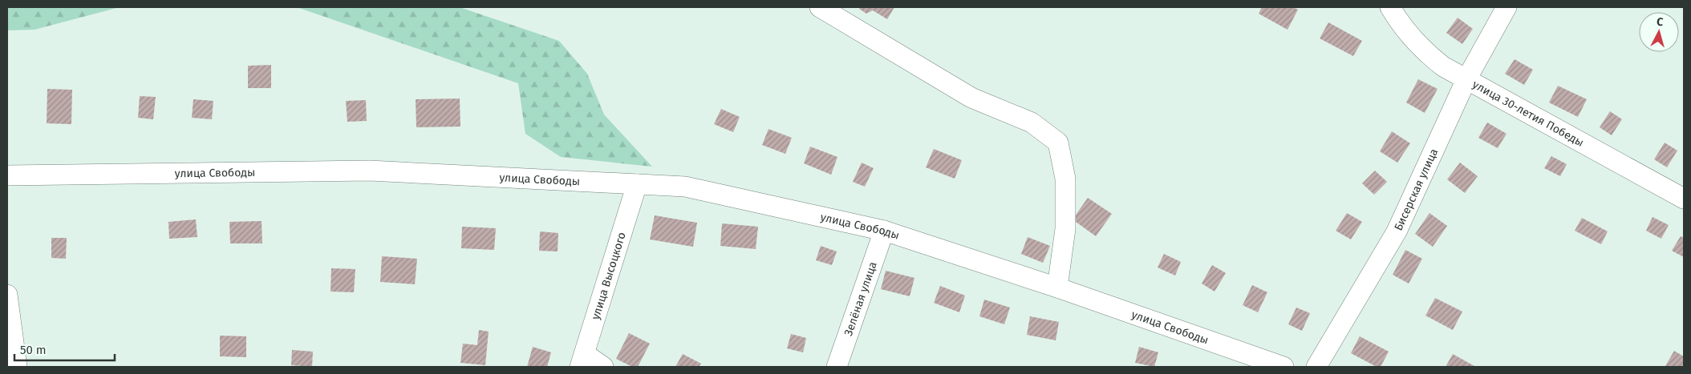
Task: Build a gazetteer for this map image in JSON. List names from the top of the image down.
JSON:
{
  "streets": {
    "street": [
      "улица 30-летия Победы",
      "улица Свободы",
      "Бисерская улица",
      "улица Высоцкого",
      "Зелёная улица"
    ]
  },
  "crossings": [
    ["улица 30-летия Победы", "Бисерская улица"],
    ["улица Свободы", "улица Высоцкого"],
    ["улица Свободы", "Зелёная улица"]
  ],
  "scale_bar": "50 m",
  "north": "top"
}
